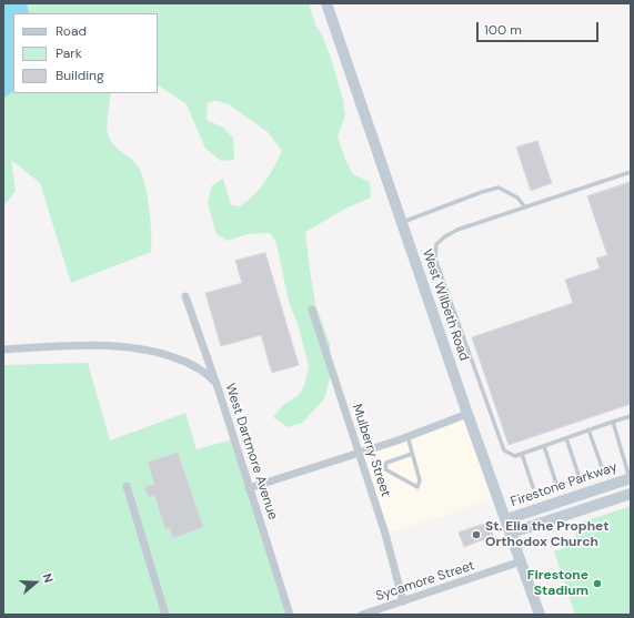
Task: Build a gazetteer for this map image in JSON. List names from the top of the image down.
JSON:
{
  "streets": {
    "main road": ["West Wilbeth Road", "Firestone Parkway"],
    "street": ["Mulberry Street", "West Dartmore Avenue", "Sycamore Street"]
  },
  "crossings": [
    ["West Wilbeth Road", "Firestone Parkway"],
    ["West Wilbeth Road", "Sycamore Street"],
    ["Mulberry Street", "Sycamore Street"]
  ],
  "places": ["St. Elia the Prophet Orthodox Church", "Firestone Stadium"],
  "legend": ["Road", "Park", "Building"],
  "scale_bar": "100 m",
  "north": "right"
}
